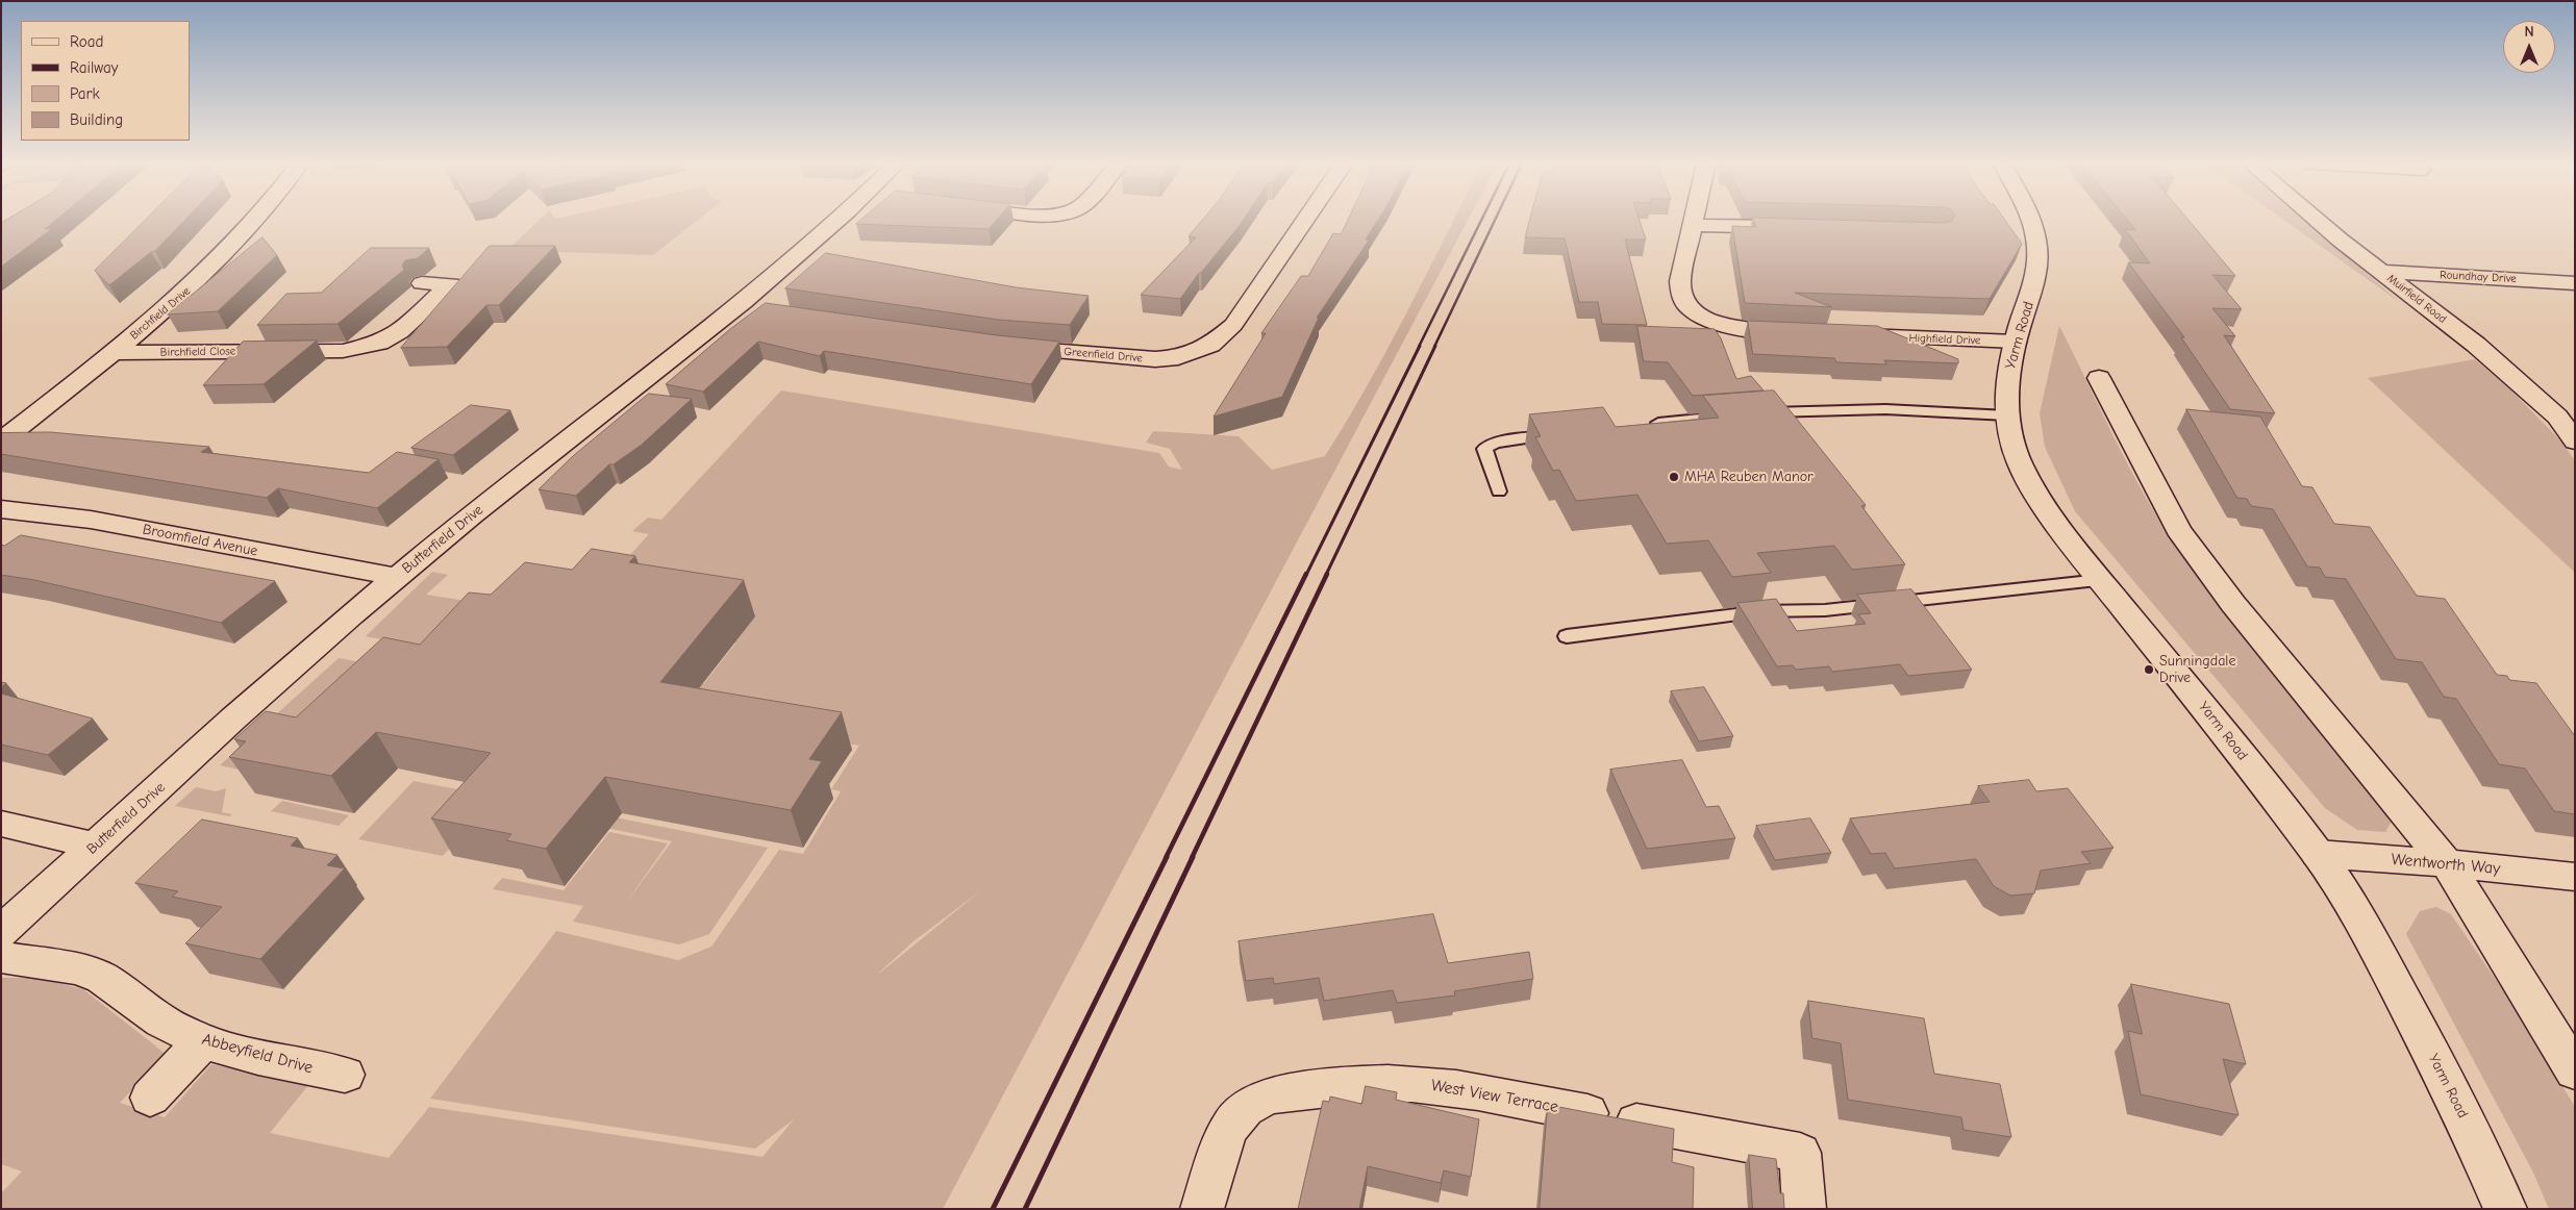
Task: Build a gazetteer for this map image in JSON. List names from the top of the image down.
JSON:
{
  "streets": {
    "street": [
      "Roundhay Drive",
      "Muirfield Road",
      "Birchfield Drive",
      "Yarm Road",
      "Highfield Drive",
      "Birchfield Close",
      "Greenfield Drive",
      "Butterfield Drive",
      "Broomfield Avenue",
      "Wentworth Way",
      "Abbeyfield Drive",
      "West View Terrace"
    ]
  },
  "crossings": [
    ["Roundhay Drive", "Muirfield Road"],
    ["Birchfield Drive", "Birchfield Close"],
    ["Yarm Road", "Highfield Drive"],
    ["Yarm Road", "Wentworth Way"],
    ["Butterfield Drive", "Broomfield Avenue"]
  ],
  "places": ["MHA Reuben Manor", "Sunningdale Drive"],
  "legend": [
    "Road",
    "Railway",
    "Park",
    "Building"
  ],
  "north": "top"
}
